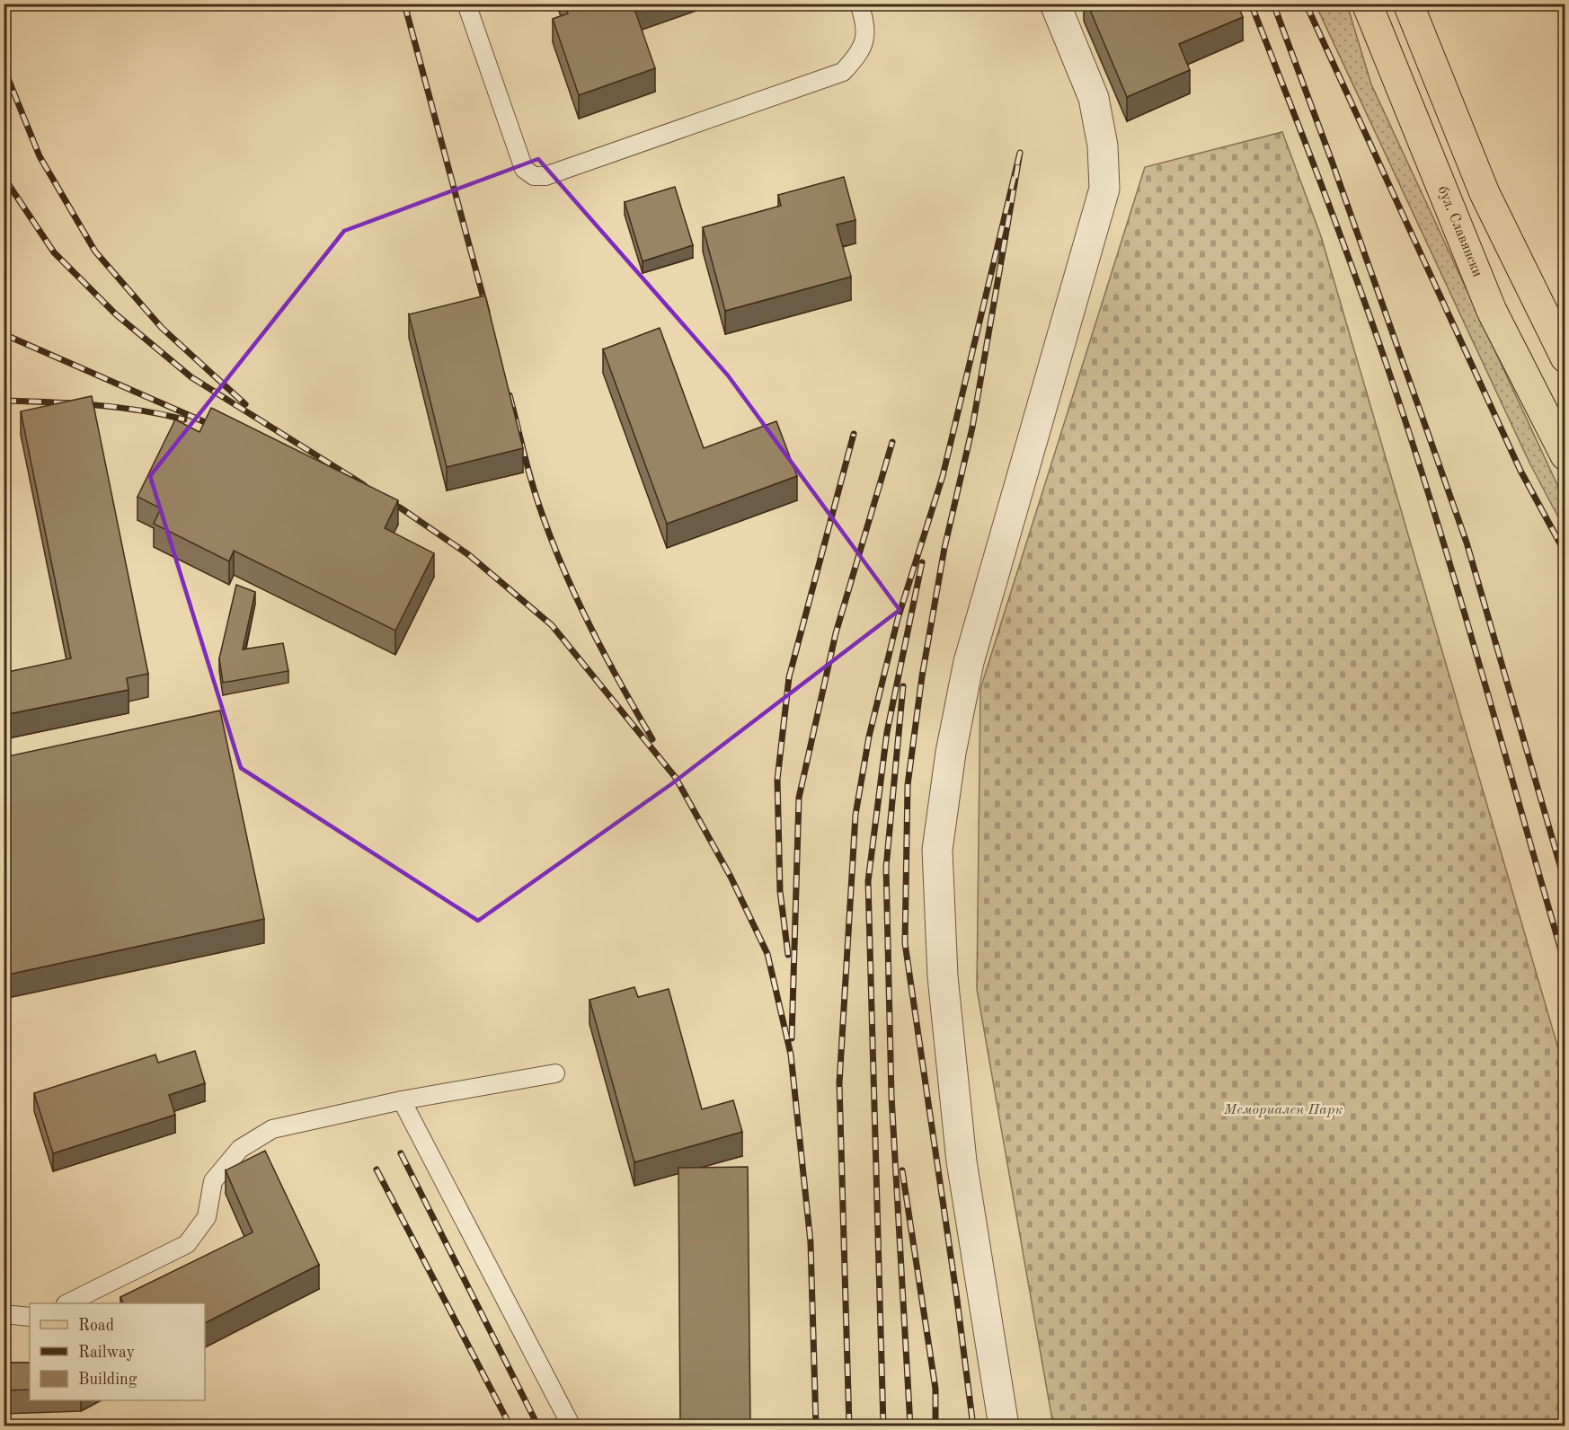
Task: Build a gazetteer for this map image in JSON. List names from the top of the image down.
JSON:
{
  "streets": {
    "main road": ["бул. Славянски"]
  },
  "parks": ["Мемориален Парк"],
  "legend": ["Road", "Railway", "Building"]
}
